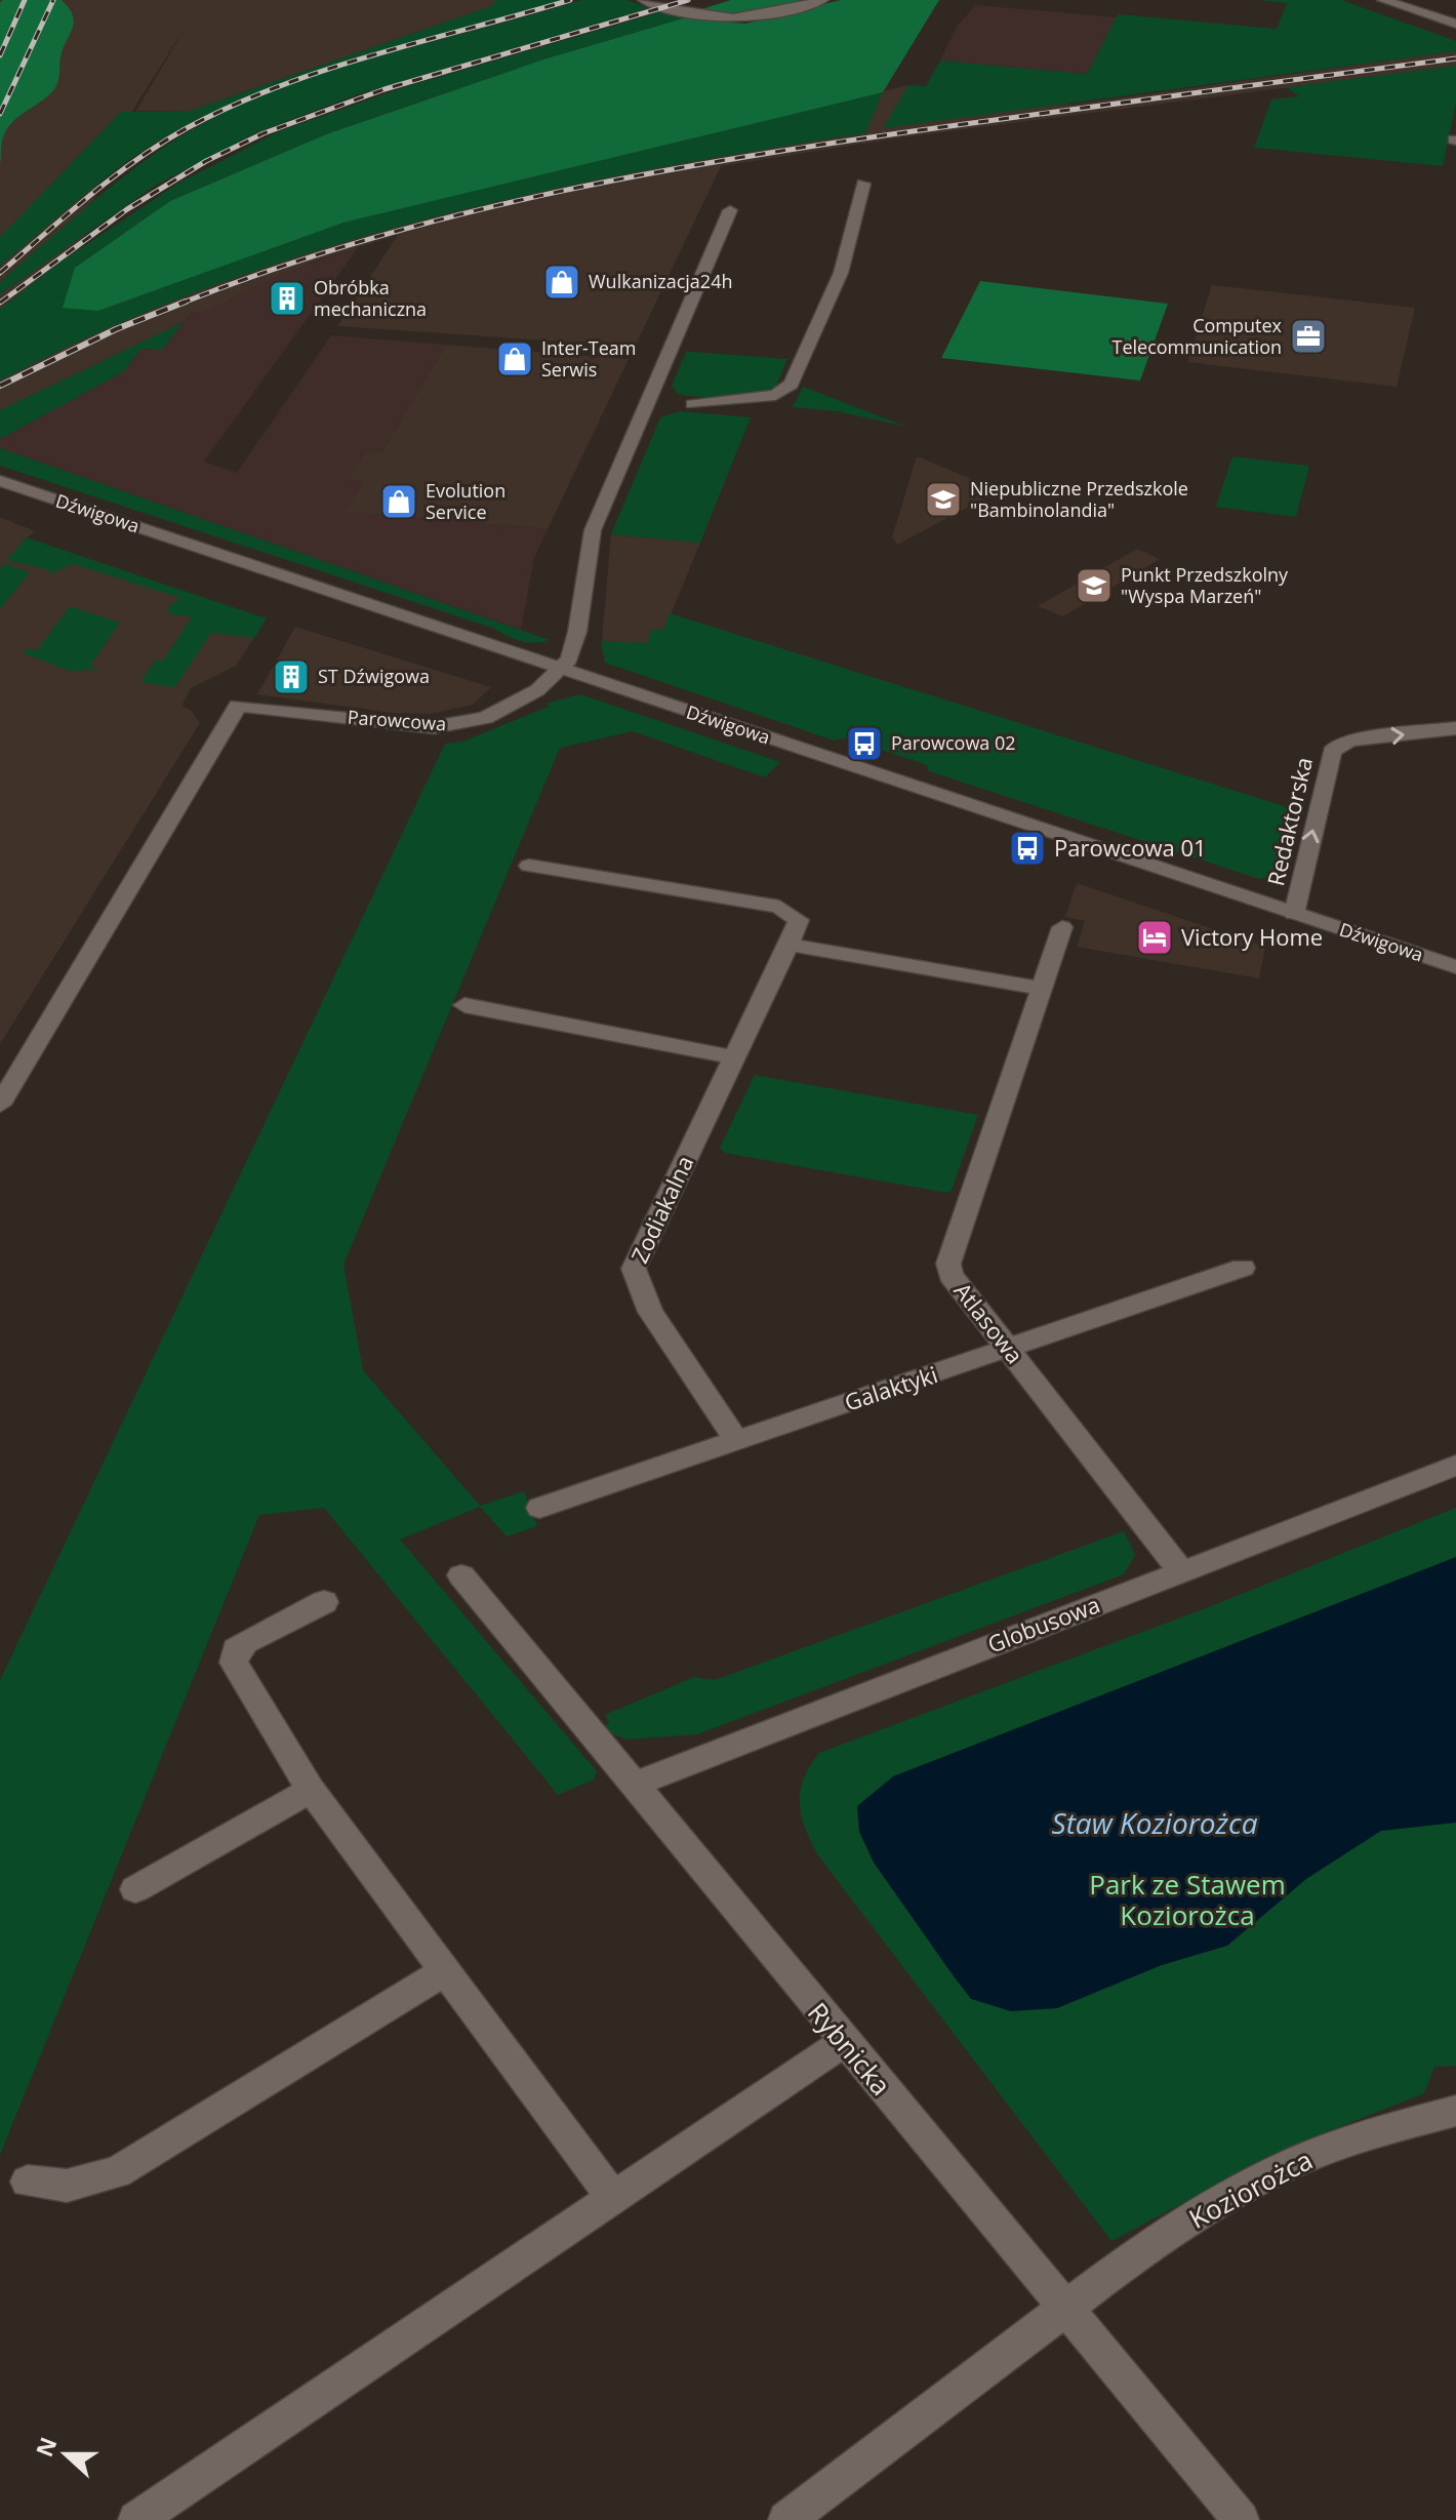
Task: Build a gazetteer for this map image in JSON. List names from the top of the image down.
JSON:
{
  "streets": {
    "street": [
      "Dźwigowa",
      "Parowcowa",
      "Redaktorska",
      "Zodiakalna",
      "Atlasowa",
      "Galaktyki",
      "Globusowa",
      "Rybnicka",
      "Koziorożca"
    ]
  },
  "crossings": [
    ["Dźwigowa", "Parowcowa"],
    ["Dźwigowa", "Redaktorska"],
    ["Zodiakalna", "Galaktyki"],
    ["Atlasowa", "Galaktyki"],
    ["Atlasowa", "Globusowa"],
    ["Globusowa", "Rybnicka"],
    ["Rybnicka", "Koziorożca"]
  ],
  "one_way": ["Redaktorska"],
  "water": ["Staw Koziorożca"],
  "parks": ["Park ze Stawem Koziorożca"],
  "places": {
    "shop": ["Wulkanizacja24h", "Inter-Team Serwis", "Evolution Service"],
    "building": ["Obróbka mechaniczna", "ST Dźwigowa"],
    "office": ["Computex Telecommunication"],
    "school or university": ["Niepubliczne Przedszkole \"Bambinolandia\"", "Punkt Przedszkolny \"Wyspa Marzeń\""],
    "bus stop": ["Parowcowa 02", "Parowcowa 01"],
    "hotel": ["Victory Home"]
  },
  "north": "left"
}
